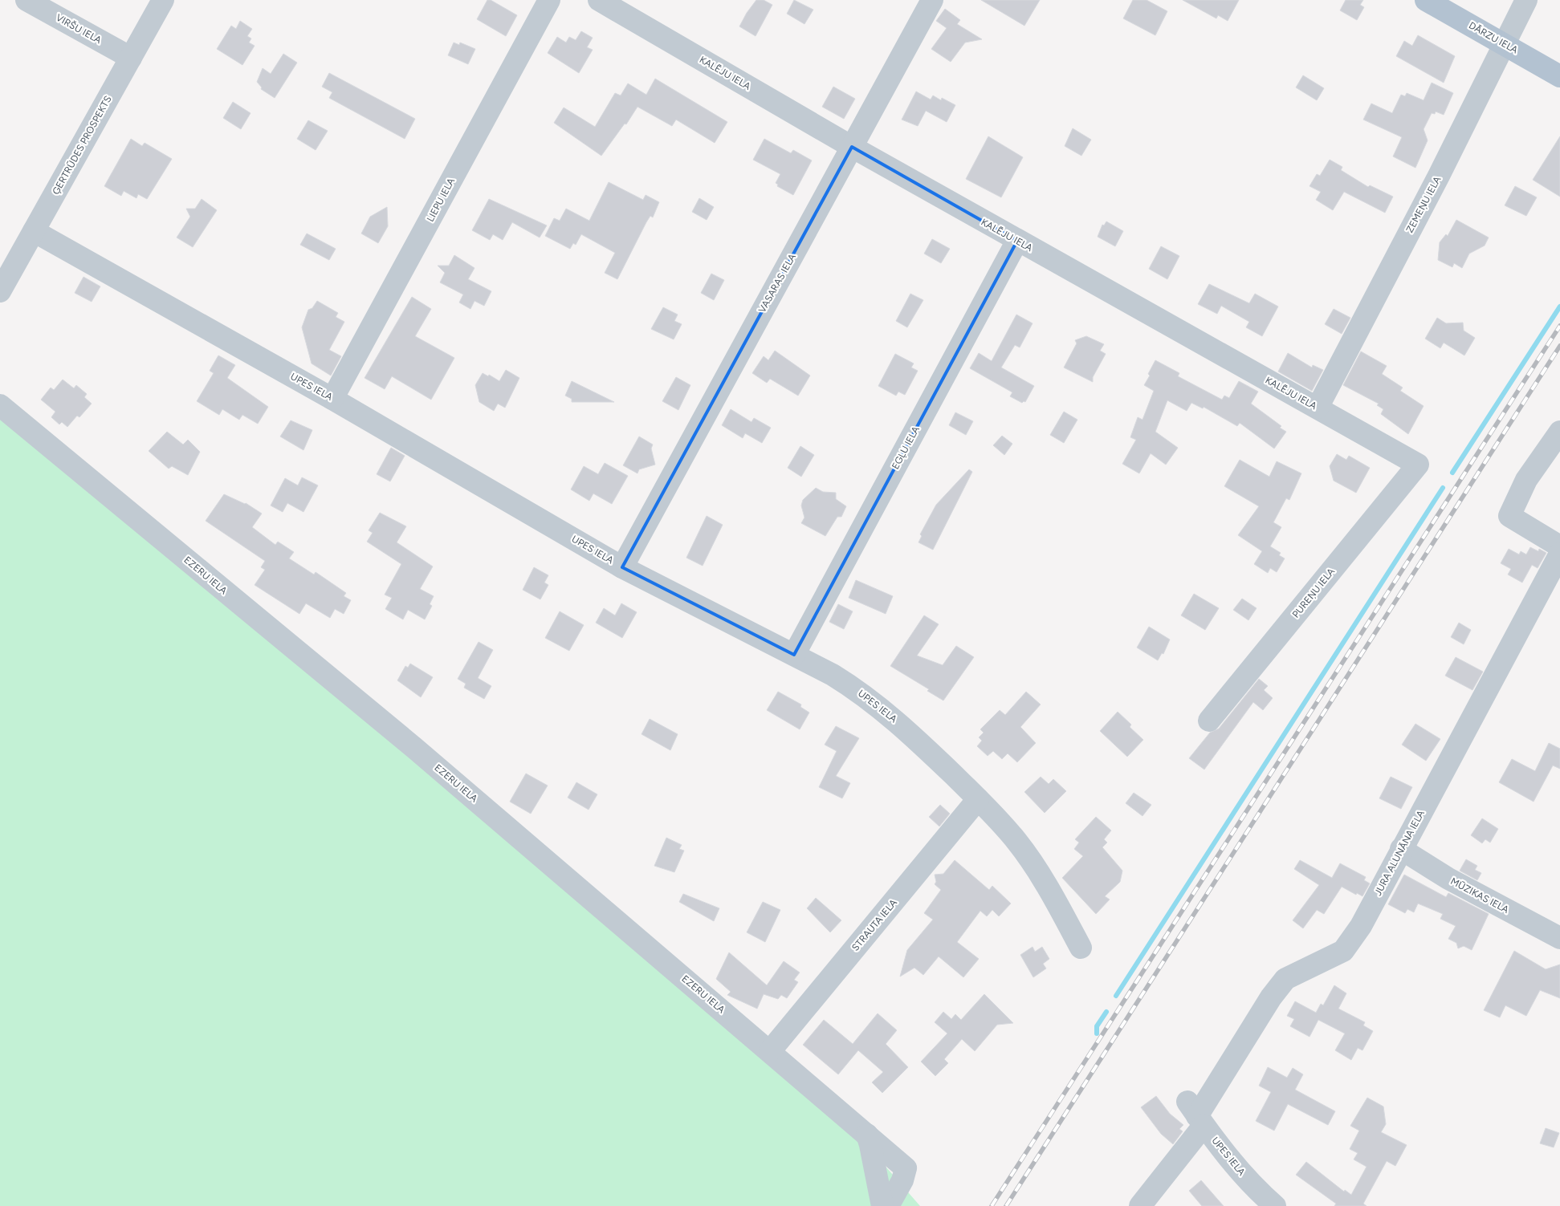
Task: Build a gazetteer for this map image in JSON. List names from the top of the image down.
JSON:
{
  "streets": {
    "main road": ["DĀRZU IELA"],
    "street": [
      "VIRŠU IELA",
      "KALĒJU IELA",
      "ĢERTRŪDES PROSPEKTS",
      "LIEPU IELA",
      "ZEMEŅU IELA",
      "VASARAS IELA",
      "UPES IELA",
      "EGĻU IELA",
      "EZERU IELA",
      "PUREŅU IELA",
      "JURA ALUNĀNA IELA",
      "MŪZIKAS IELA",
      "STRAUTA IELA"
    ]
  },
  "crossings": [
    ["VIRŠU IELA", "ĢERTRŪDES PROSPEKTS"],
    ["DĀRZU IELA", "ZEMEŅU IELA"],
    ["KALĒJU IELA", "ZEMEŅU IELA"],
    ["KALĒJU IELA", "VASARAS IELA"],
    ["KALĒJU IELA", "EGĻU IELA"],
    ["KALĒJU IELA", "PUREŅU IELA"],
    ["ĢERTRŪDES PROSPEKTS", "UPES IELA"],
    ["LIEPU IELA", "UPES IELA"],
    ["VASARAS IELA", "UPES IELA"],
    ["UPES IELA", "EGĻU IELA"],
    ["UPES IELA", "JURA ALUNĀNA IELA"],
    ["UPES IELA", "STRAUTA IELA"],
    ["EZERU IELA", "STRAUTA IELA"],
    ["JURA ALUNĀNA IELA", "MŪZIKAS IELA"]
  ]
}
